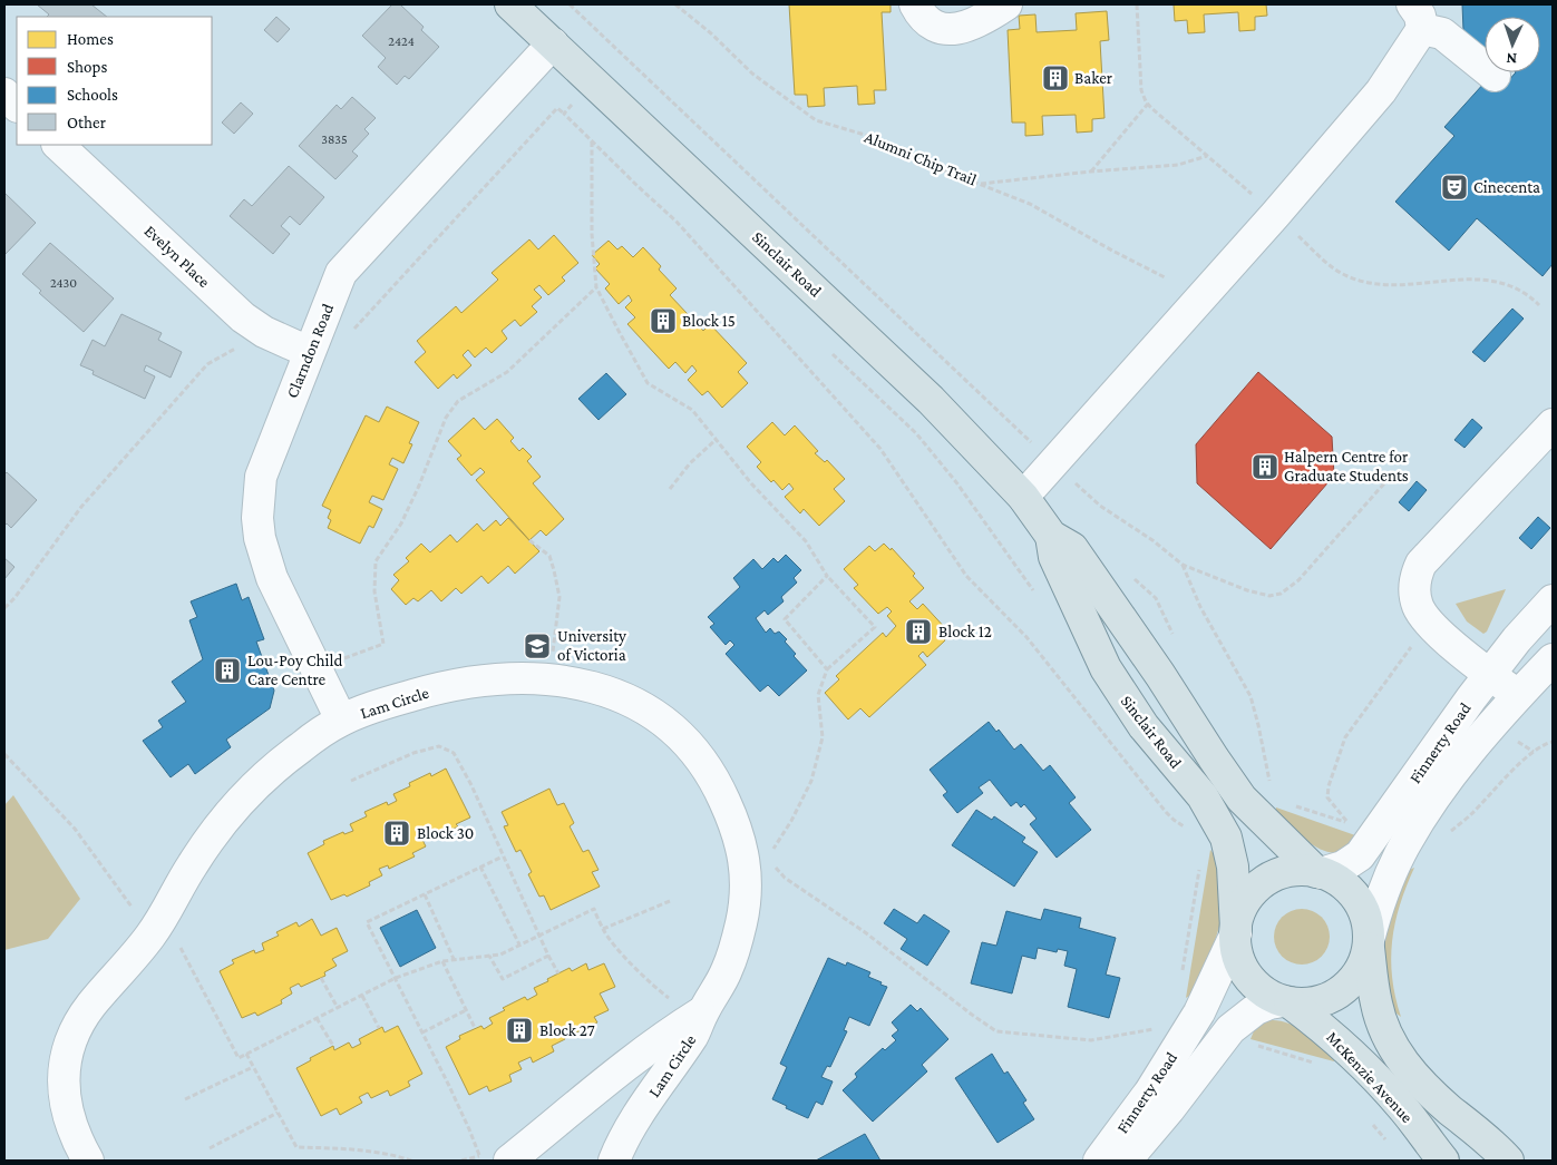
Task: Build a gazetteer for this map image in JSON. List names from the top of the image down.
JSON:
{
  "streets": {
    "main road": ["Sinclair Road", "McKenzie Avenue"],
    "street": [
      "Evelyn Place",
      "Clarndon Road",
      "Lam Circle",
      "Finnerty Road"
    ],
    "path": ["Alumni Chip Trail"]
  },
  "crossings": [
    ["Evelyn Place", "Clarndon Road"],
    ["Sinclair Road", "Clarndon Road"],
    ["Sinclair Road", "Finnerty Road"],
    ["Sinclair Road", "McKenzie Avenue"],
    ["Clarndon Road", "Lam Circle"],
    ["Finnerty Road", "McKenzie Avenue"]
  ],
  "places": {
    "building": [
      "Baker",
      "Block 15",
      "Halpern Centre for Graduate Students",
      "Block 12",
      "Lou-Poy Child Care Centre",
      "Block 30",
      "Block 27"
    ],
    "theatre": ["Cinecenta"],
    "school or university": ["University of Victoria"]
  },
  "house_numbers": ["2424", "3835", "2430"],
  "legend": [
    "Homes",
    "Shops",
    "Schools",
    "Other"
  ],
  "north": "bottom"
}
